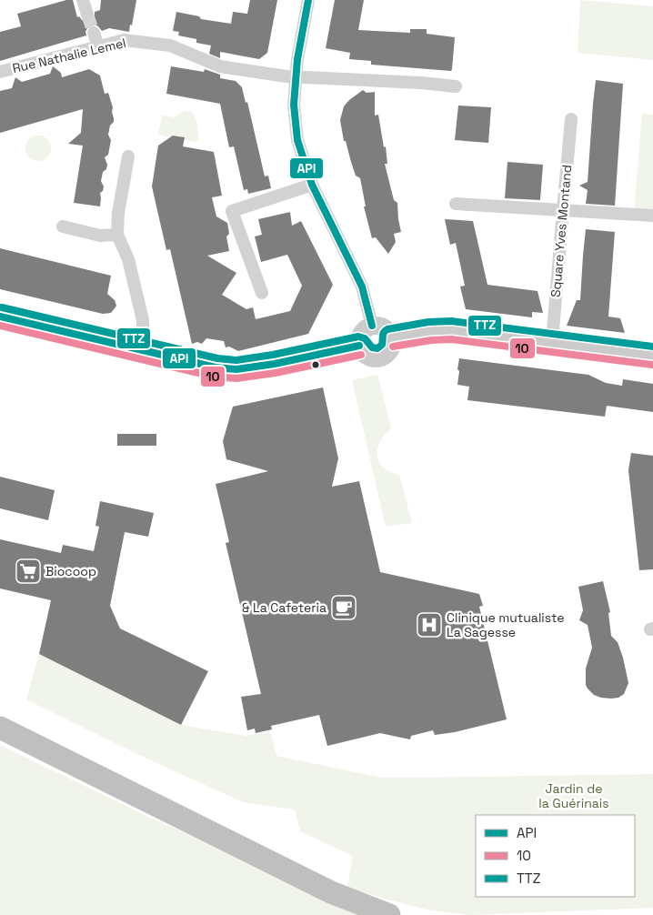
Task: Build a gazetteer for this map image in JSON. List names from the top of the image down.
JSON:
{
  "streets": {
    "street": ["Rue Nathalie Lemel", "Square Yves Montand"]
  },
  "parks": ["Jardin de la Guérinais"],
  "places": {
    "supermarket": ["Biocoop"],
    "cafe": ["& La Cafeteria"],
    "hospital": ["Clinique mutualiste La Sagesse"]
  },
  "lines": ["transit line API", "transit line TTZ", "transit line 10"],
  "legend": ["API", "10", "TTZ"]
}
